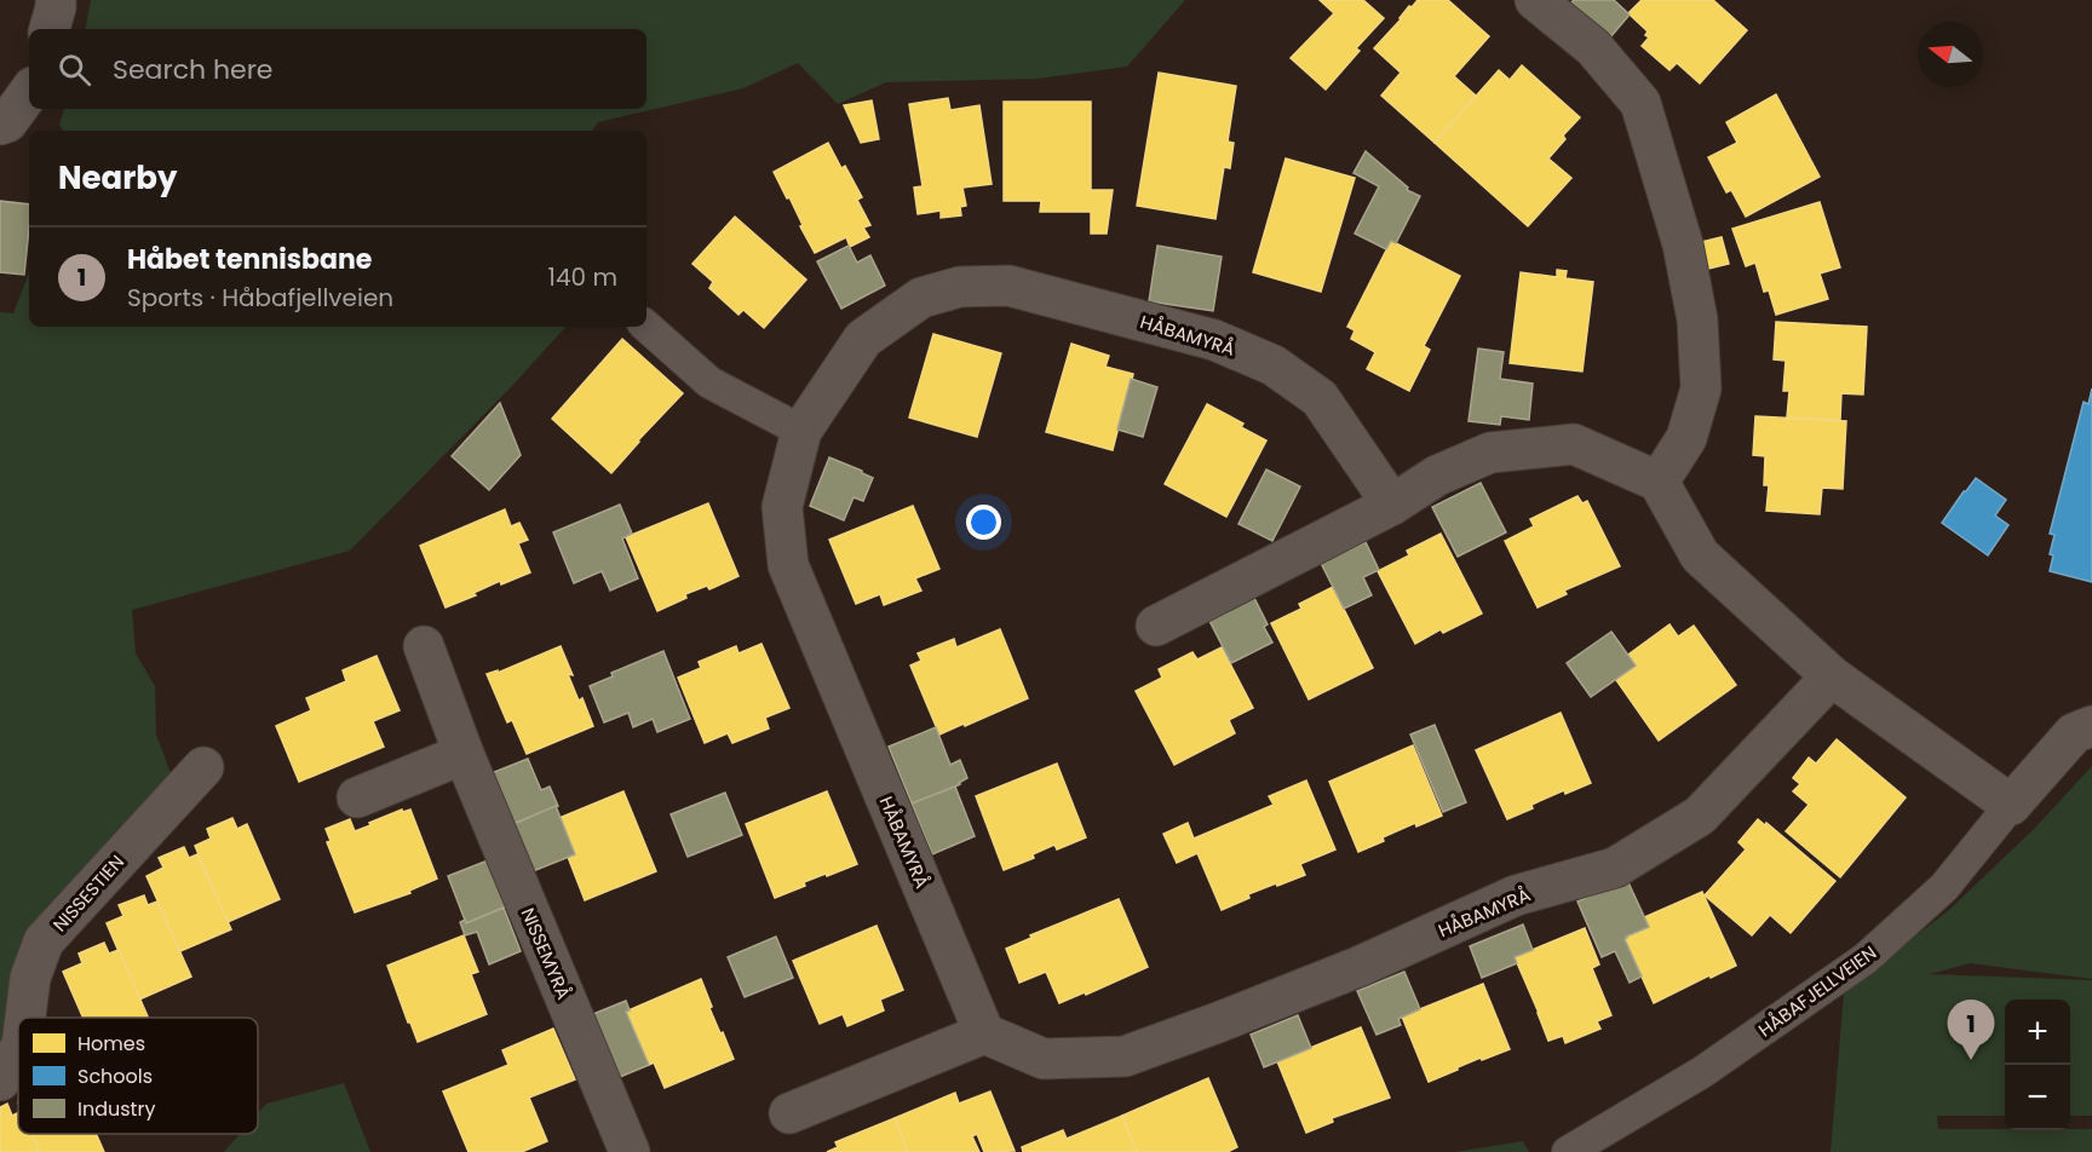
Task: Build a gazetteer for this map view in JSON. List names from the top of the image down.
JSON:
{
  "streets": {
    "street": [
      "HÅBAMYRÅ",
      "NISSESTIEN",
      "NISSEMYRÅ",
      "HÅBAFJELLVEIEN"
    ]
  },
  "legend": ["Homes", "Schools", "Industry"],
  "north": "left",
  "page": {
    "search": "Search here",
    "heading": "Nearby",
    "list": [
      {
        "mark": "1",
        "name": "Håbet tennisbane",
        "note": "Sports · Håbafjellveien",
        "value": "140 m"
      }
    ],
    "map_buttons": ["+", "−"],
    "pins": "1"
  }
}
